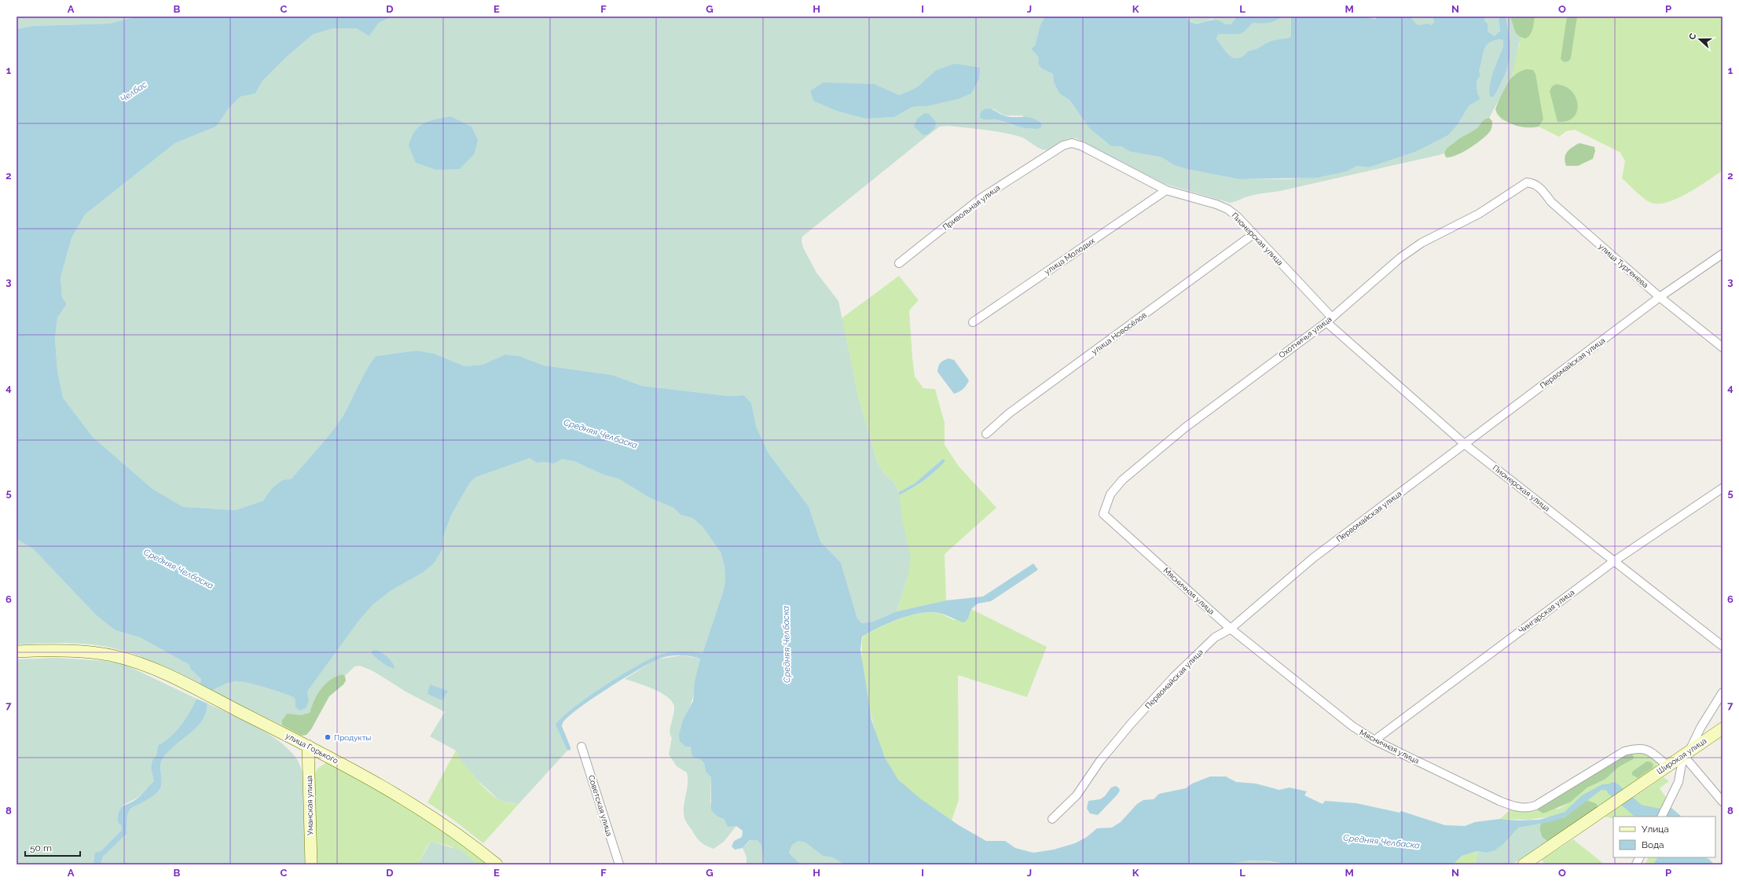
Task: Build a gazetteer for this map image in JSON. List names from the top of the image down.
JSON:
{
  "streets": {
    "main road": ["улица Горького", "Широкая улица", "Уманская улица"],
    "street": [
      "Привольная улица",
      "Пионерская улица",
      "улица Молодых",
      "улица Тургенева",
      "улица Новосёлов",
      "Охотничья улица",
      "Первомайская улица",
      "Мясничная улица",
      "Чингарская улица",
      "Советская улица"
    ]
  },
  "crossings": [
    ["Привольная улица", "Пионерская улица"],
    ["Пионерская улица", "улица Молодых"],
    ["Пионерская улица", "улица Новосёлов"],
    ["Пионерская улица", "Охотничья улица"],
    ["Пионерская улица", "Первомайская улица"],
    ["Пионерская улица", "Чингарская улица"],
    ["улица Тургенева", "Охотничья улица"],
    ["улица Тургенева", "Первомайская улица"],
    ["Охотничья улица", "Мясничная улица"],
    ["Первомайская улица", "Мясничная улица"],
    ["Мясничная улица", "Чингарская улица"],
    ["Мясничная улица", "Широкая улица"],
    ["улица Горького", "Уманская улица"]
  ],
  "water": ["Челбас", "Средняя Челбаска"],
  "places": ["Продукты"],
  "legend": ["Улица", "Вода"],
  "scale_bar": "50 m",
  "north": "left",
  "grid": {
    "columns": [
      "A",
      "B",
      "C",
      "D",
      "E",
      "F",
      "G",
      "H",
      "I",
      "J",
      "K",
      "L",
      "M",
      "N",
      "O",
      "P"
    ],
    "rows": [
      "1",
      "2",
      "3",
      "4",
      "5",
      "6",
      "7",
      "8"
    ]
  }
}
